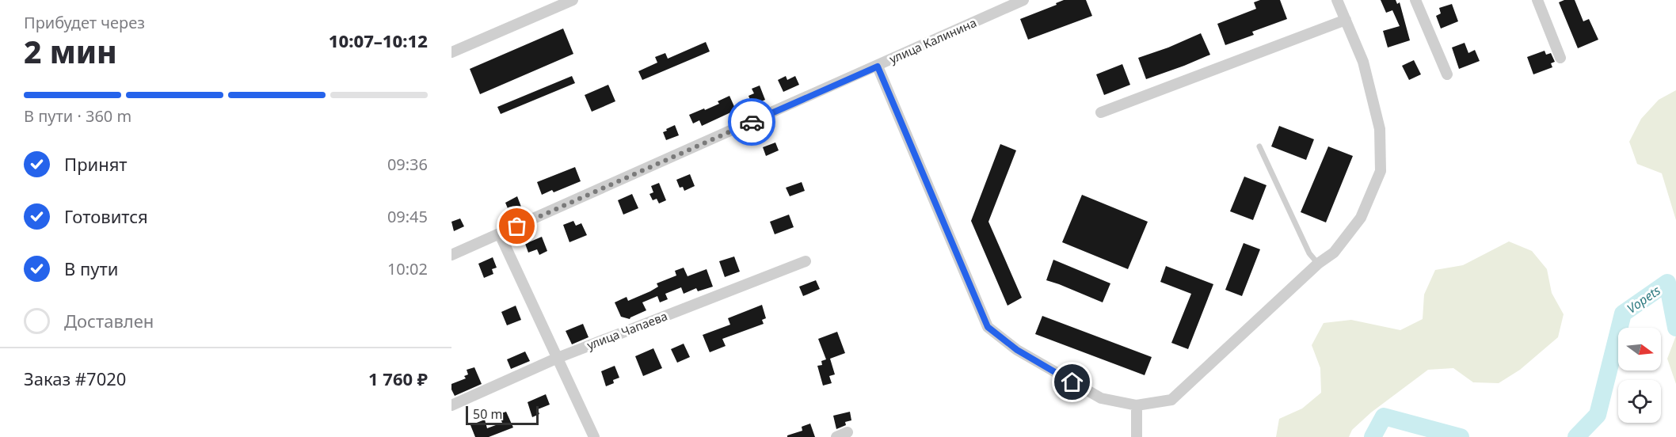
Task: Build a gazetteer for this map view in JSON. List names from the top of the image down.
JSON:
{
  "streets": {
    "street": ["улица Калинина", "улица Чапаева"]
  },
  "water": ["Vopets"],
  "scale_bar": "50 m",
  "north": "right",
  "page": {
    "heading": ["2 мин", "Прибудет через", "10:07–10:12"],
    "panel": ["Заказ #7020", "1 760 ₽"],
    "bar": "В пути · 360 m",
    "list": [
      ["Принят", "09:36"],
      ["Готовится", "09:45"],
      ["В пути", "10:02"],
      "Доставлен"
    ],
    "scale": "50 m"
  }
}
